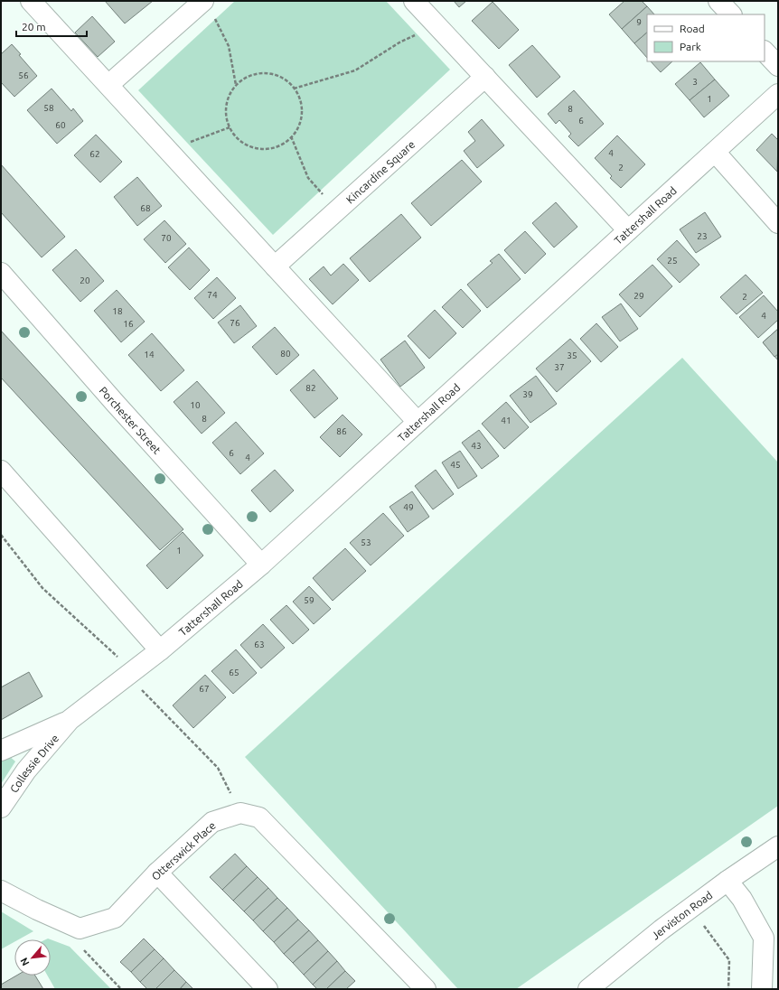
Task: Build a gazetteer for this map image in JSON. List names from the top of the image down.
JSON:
{
  "streets": {
    "street": [
      "Kincardine Square",
      "Tattershall Road",
      "Porchester Street",
      "Collessie Drive",
      "Otterswick Place",
      "Jerviston Road"
    ]
  },
  "crossings": [
    ["Tattershall Road", "Porchester Street"],
    ["Tattershall Road", "Collessie Drive"]
  ],
  "house_numbers": [
    "9",
    "56",
    "3",
    "1",
    "58",
    "8",
    "6",
    "60",
    "4",
    "62",
    "2",
    "68",
    "23",
    "70",
    "25",
    "20",
    "74",
    "29",
    "2",
    "18",
    "4",
    "76",
    "16",
    "80",
    "14",
    "35",
    "37",
    "82",
    "39",
    "10",
    "8",
    "41",
    "86",
    "43",
    "6",
    "4",
    "45",
    "49",
    "53",
    "1",
    "59",
    "63",
    "65",
    "67"
  ],
  "legend": ["Road", "Park"],
  "scale_bar": "20 m",
  "north": "bottom left"
}
